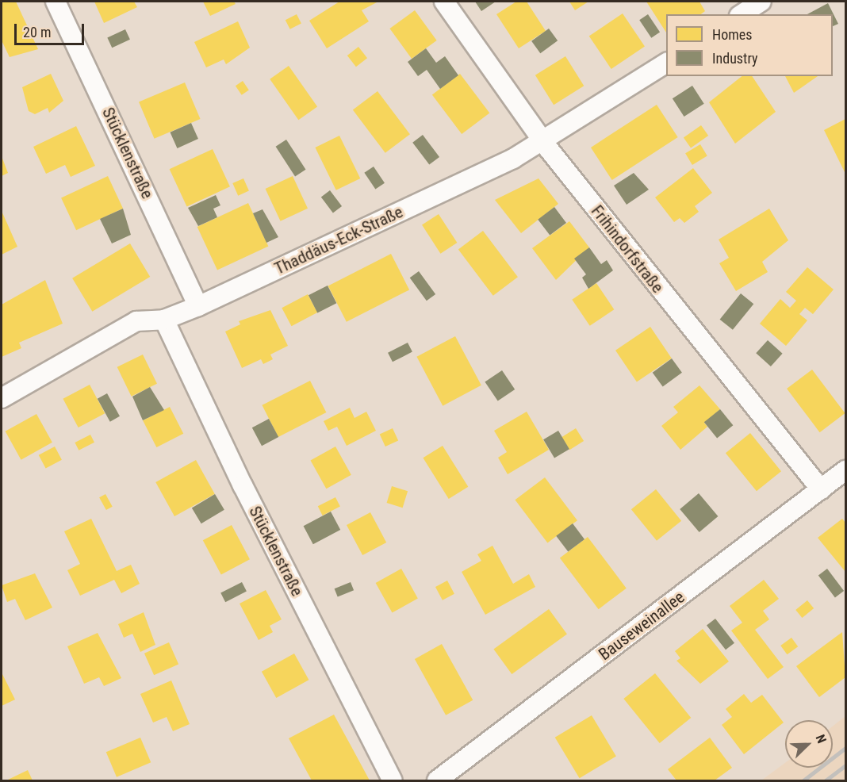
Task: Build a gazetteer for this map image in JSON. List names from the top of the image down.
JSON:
{
  "streets": {
    "street": [
      "Stücklenstraße",
      "Thaddäus-Eck-Straße",
      "Frihindorfstraße",
      "Bauseweinallee"
    ]
  },
  "crossings": [
    ["Stücklenstraße", "Thaddäus-Eck-Straße"],
    ["Thaddäus-Eck-Straße", "Frihindorfstraße"],
    ["Frihindorfstraße", "Bauseweinallee"]
  ],
  "legend": ["Homes", "Industry"],
  "scale_bar": "20 m",
  "north": "top right"
}
